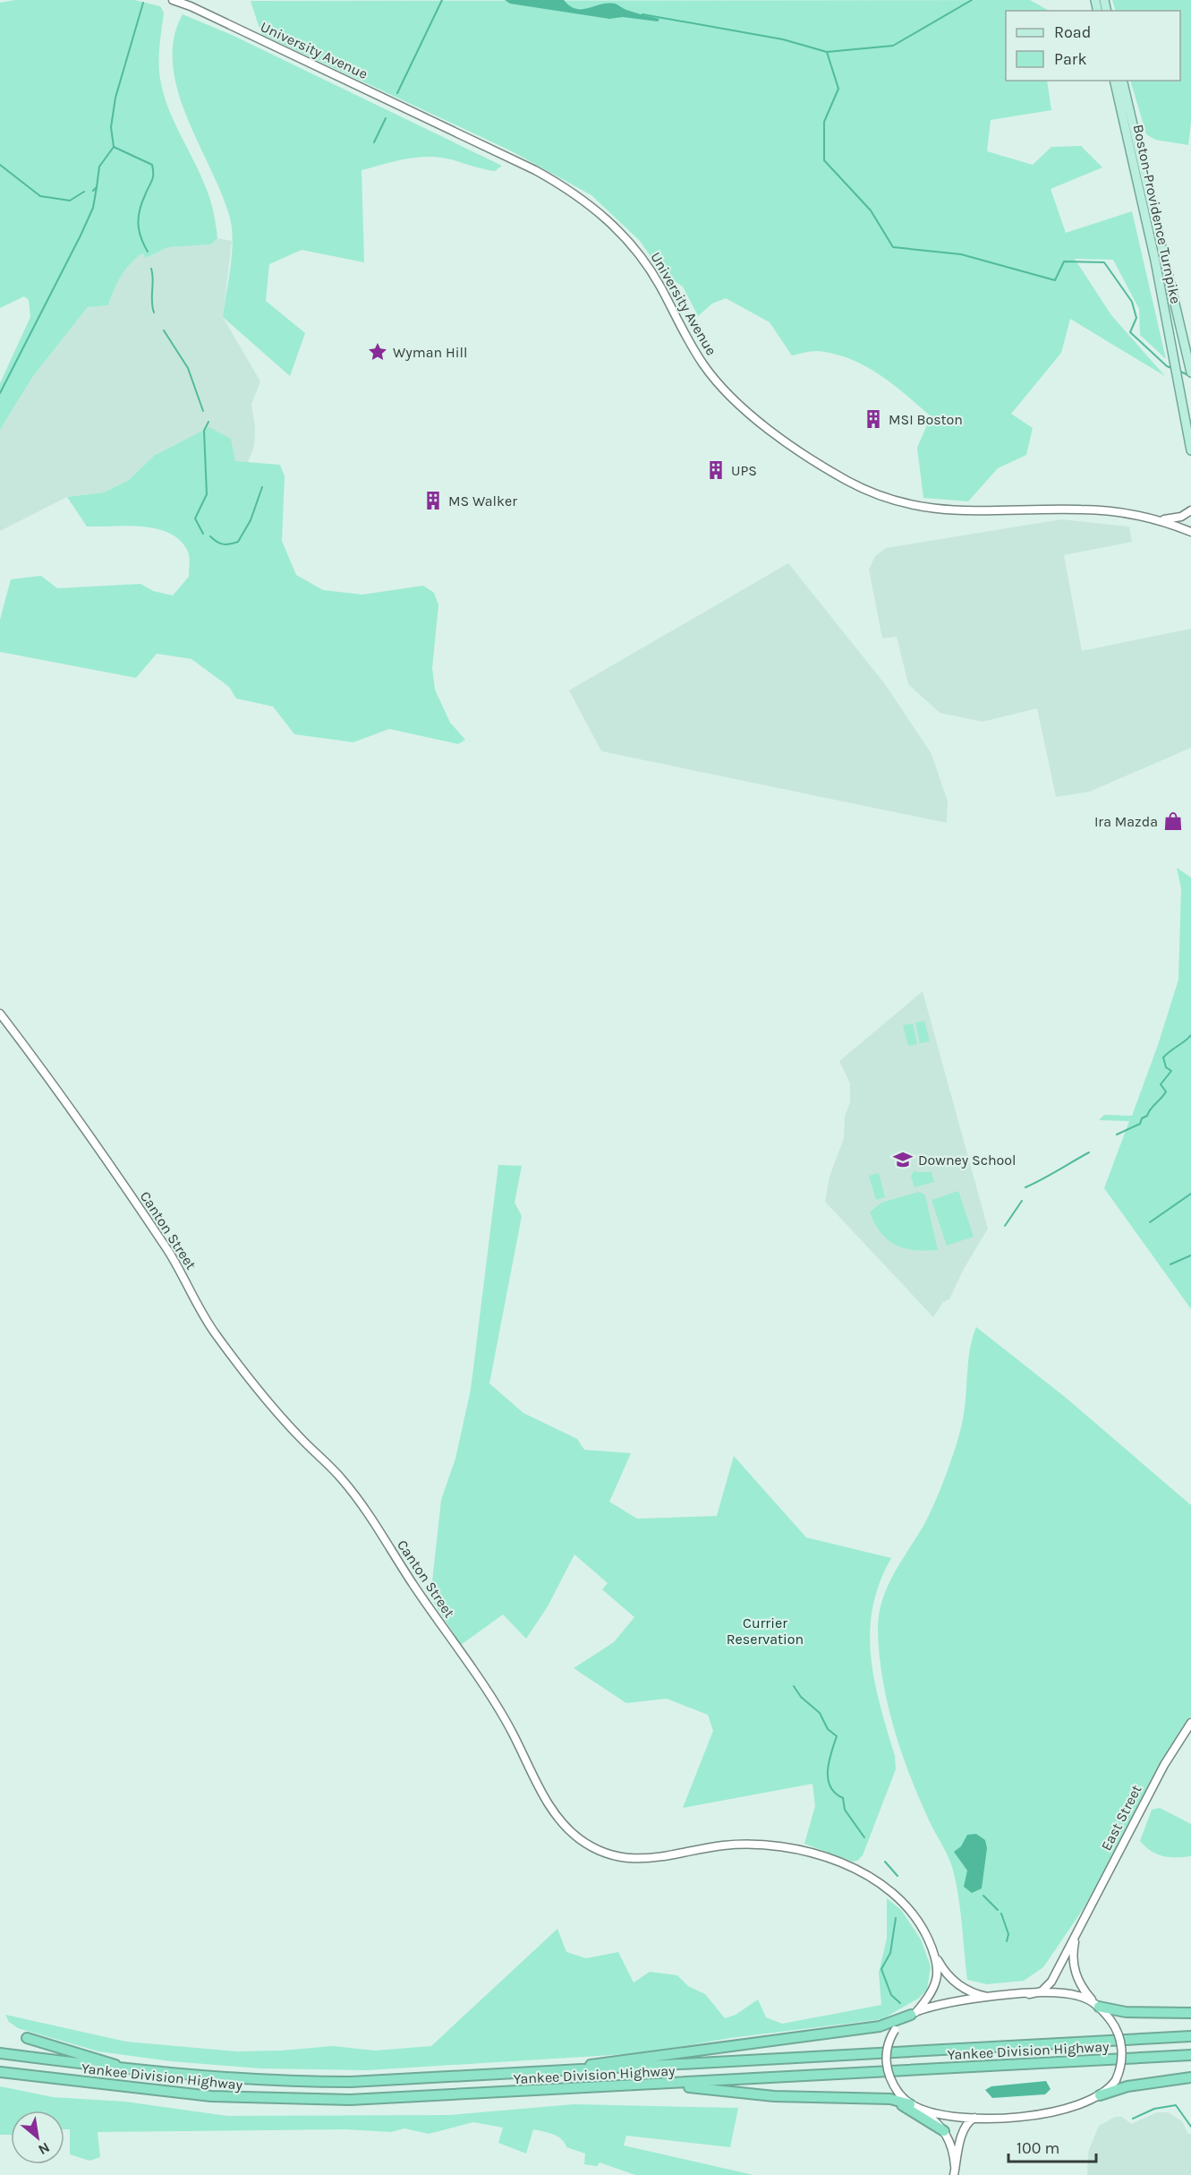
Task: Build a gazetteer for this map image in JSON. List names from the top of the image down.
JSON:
{
  "streets": {
    "highway": ["Yankee Division Highway"],
    "main road": [
      "University Avenue",
      "Boston-Providence Turnpike",
      "Canton Street",
      "East Street"
    ]
  },
  "parks": ["Currier Reservation"],
  "places": {
    "place": ["Wyman Hill"],
    "building": ["MSI Boston", "UPS", "MS Walker"],
    "shop": ["Ira Mazda"],
    "school or university": ["Downey School"]
  },
  "legend": ["Road", "Park"],
  "scale_bar": "100 m",
  "north": "bottom right"
}
